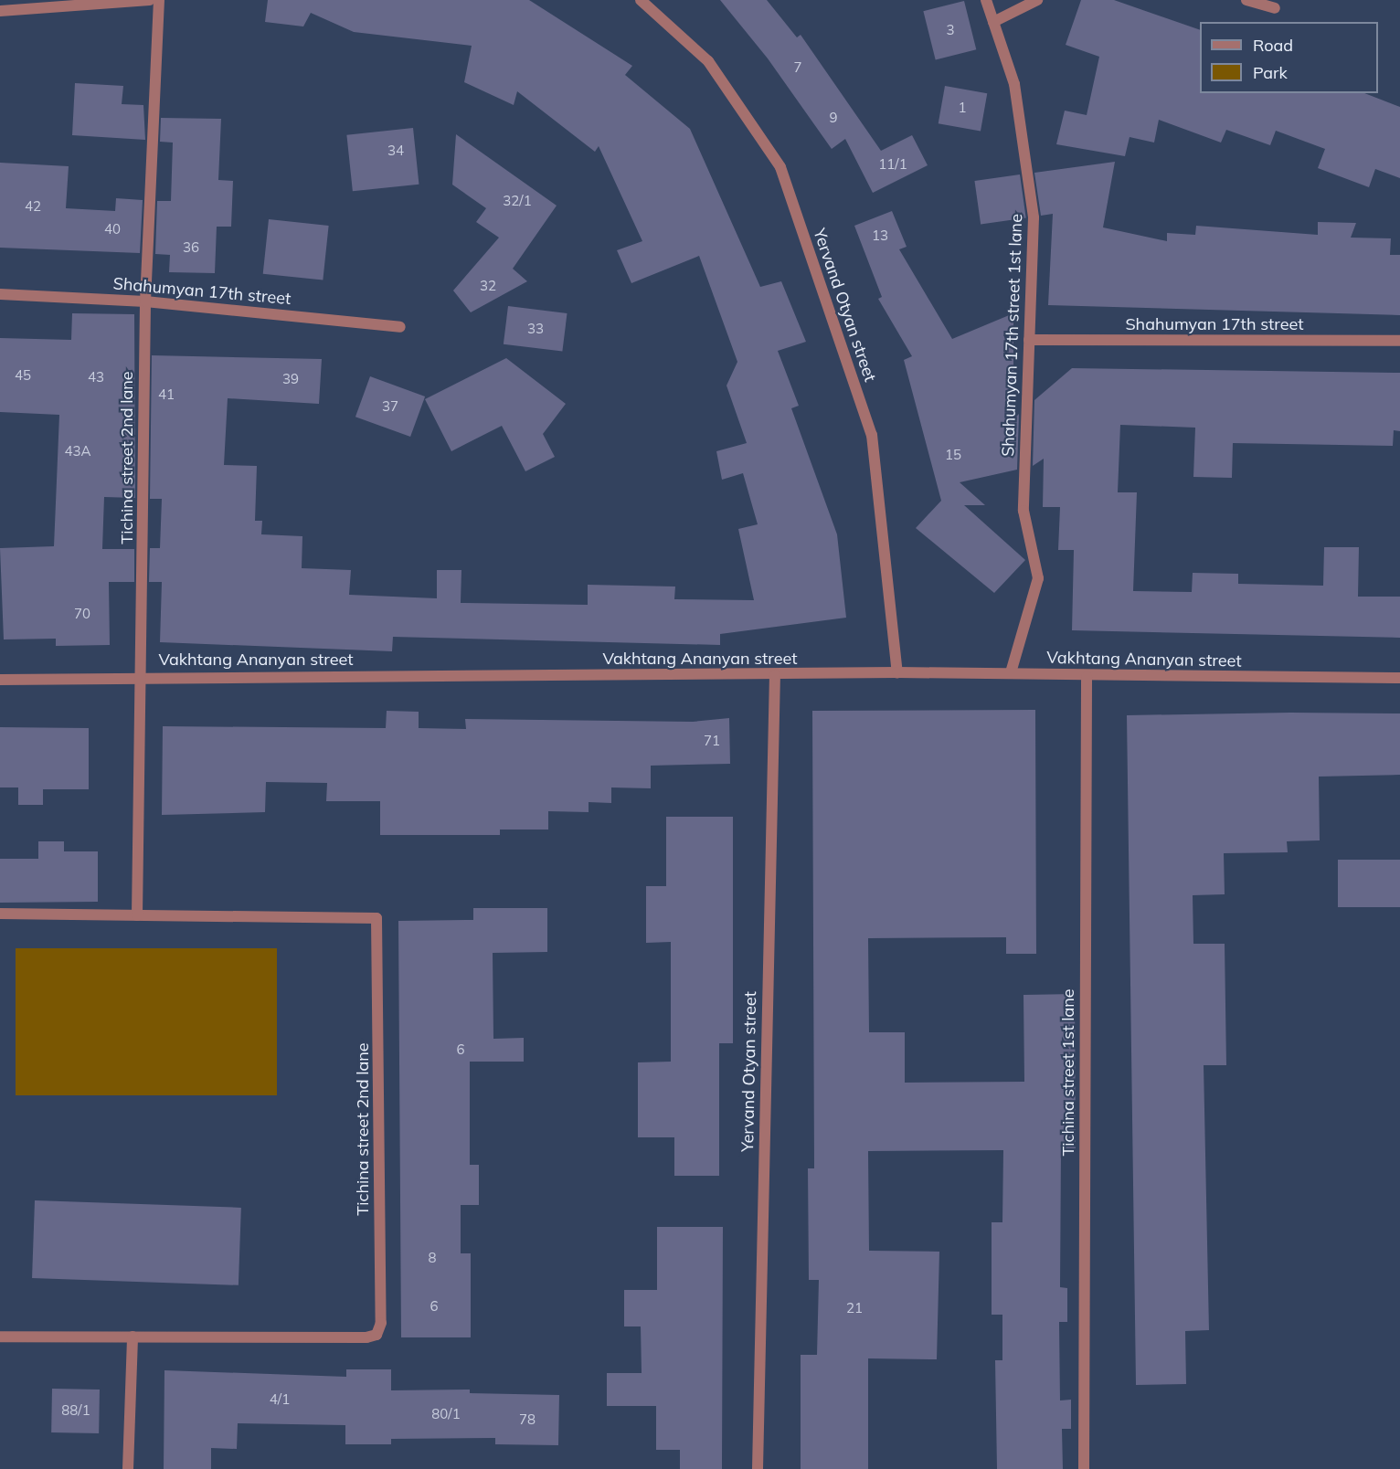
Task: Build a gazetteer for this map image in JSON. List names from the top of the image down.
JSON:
{
  "streets": {
    "street": [
      "Shahumyan 17th street",
      "Yervand Otyan street",
      "Shahumyan 17th street 1st lane",
      "Tichina street 2nd lane",
      "Vakhtang Ananyan street",
      "Tichina street 1st lane"
    ]
  },
  "crossings": [
    ["Shahumyan 17th street", "Shahumyan 17th street 1st lane"],
    ["Shahumyan 17th street", "Tichina street 2nd lane"],
    ["Yervand Otyan street", "Vakhtang Ananyan street"],
    ["Shahumyan 17th street 1st lane", "Vakhtang Ananyan street"],
    ["Tichina street 2nd lane", "Vakhtang Ananyan street"],
    ["Vakhtang Ananyan street", "Tichina street 1st lane"]
  ],
  "house_numbers": [
    "3",
    "7",
    "1",
    "9",
    "34",
    "11/1",
    "32/1",
    "42",
    "40",
    "13",
    "36",
    "32",
    "33",
    "45",
    "43",
    "39",
    "41",
    "37",
    "43A",
    "15",
    "70",
    "71",
    "6",
    "8",
    "6",
    "21",
    "4/1",
    "88/1",
    "80/1",
    "78"
  ],
  "legend": ["Road", "Park"]
}
